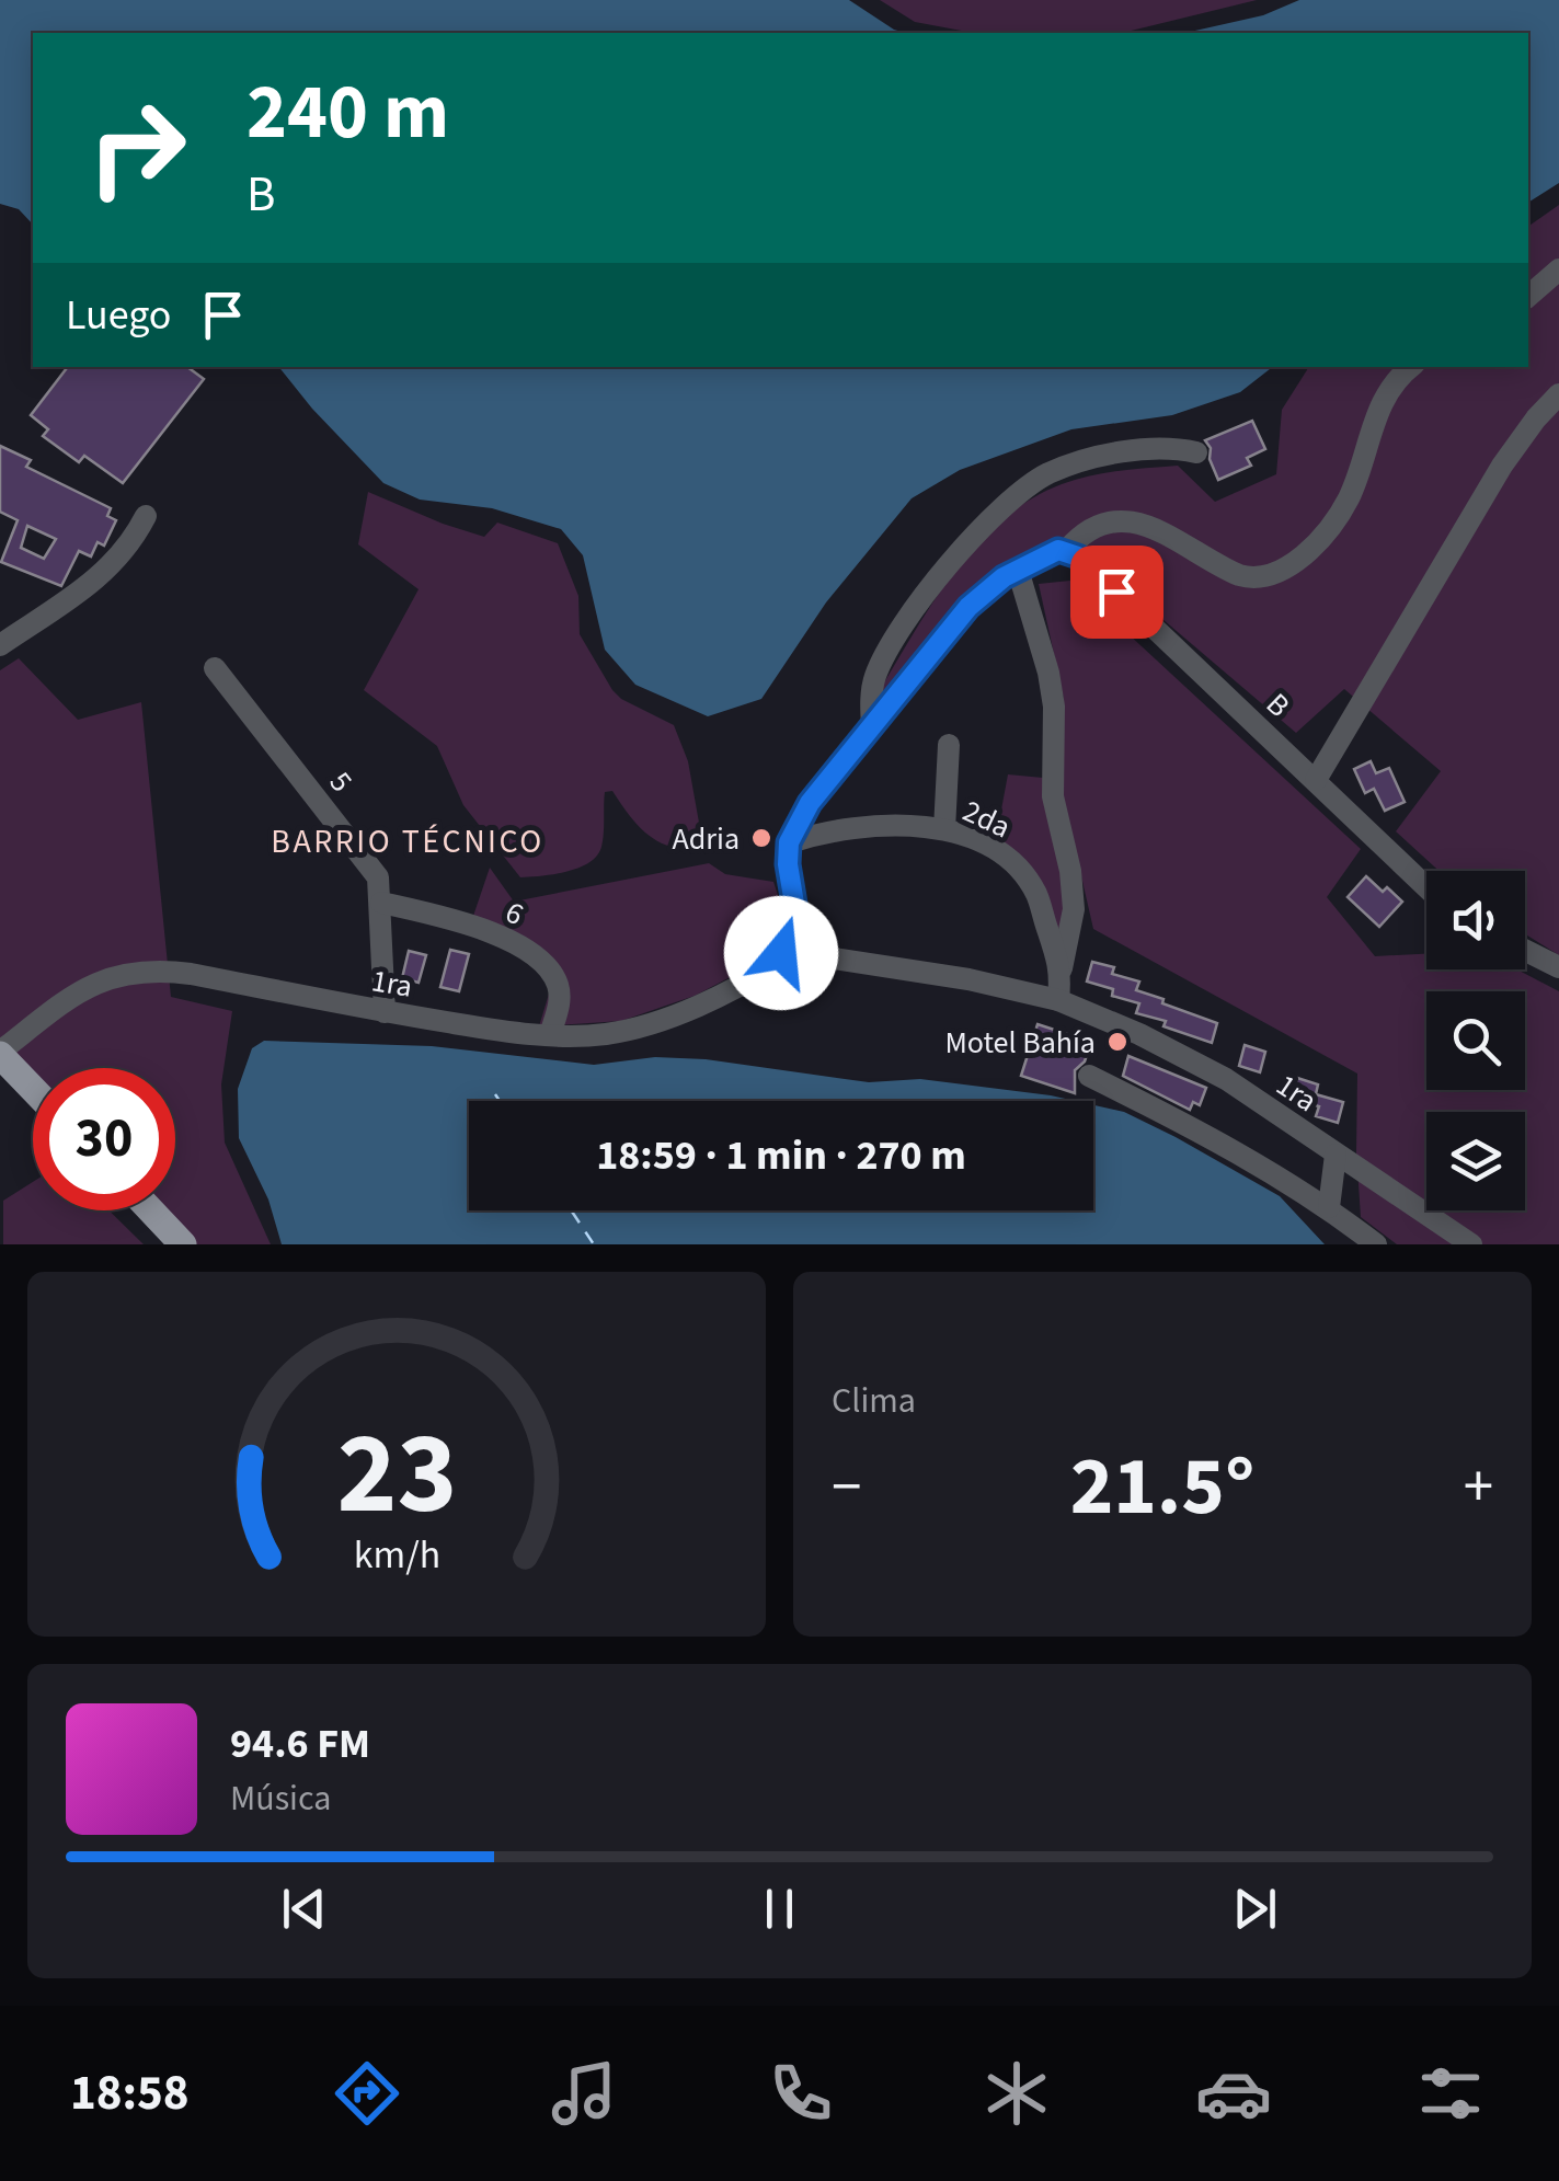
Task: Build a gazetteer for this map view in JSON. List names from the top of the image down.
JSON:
{
  "streets": {
    "street": [
      "B",
      "5",
      "2da",
      "6",
      "1ra"
    ]
  },
  "crossings": [
    ["5", "6"],
    ["5", "1ra"],
    ["2da", "1ra"],
    ["6", "1ra"]
  ],
  "districts": ["BARRIO TÉCNICO"],
  "places": ["Adria", "Motel Bahía"],
  "page": {
    "turn": ["240 m", "B"],
    "then": "Luego",
    "limit": "30",
    "trip": "18:59 · 1 min · 270 m",
    "tile": "Clima",
    "heat": ["−", "21.5°", "+"],
    "song": ["94.6 FM", "Música"],
    "tabs": "18:58",
    "gauge": ["23", "km/h"]
  }
}
